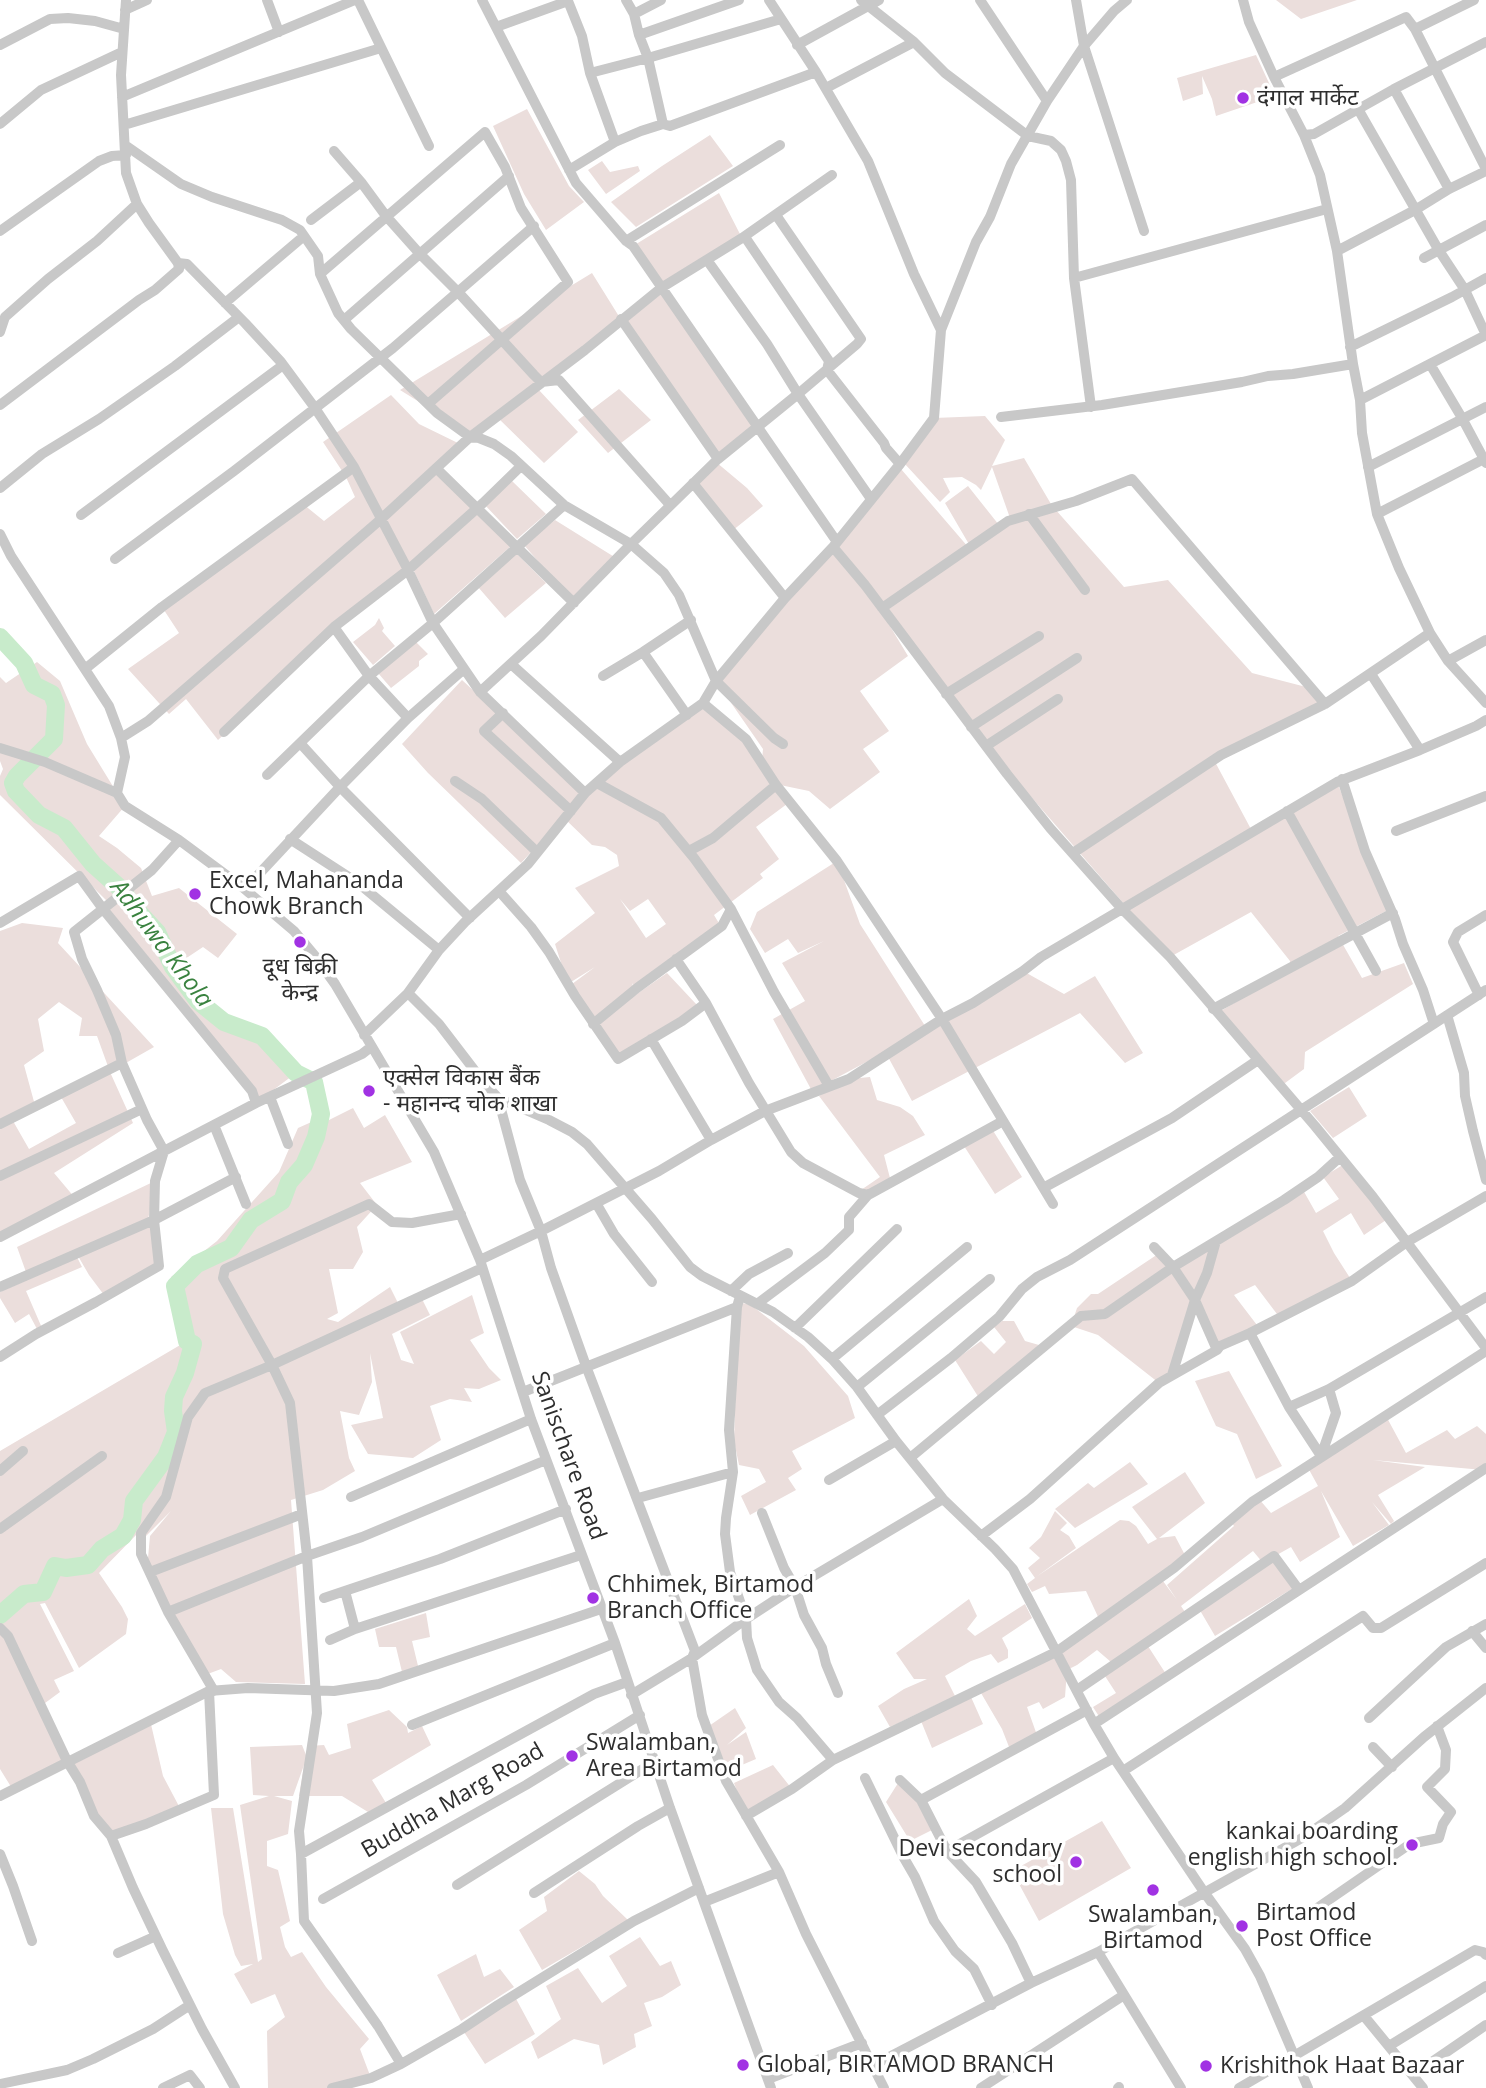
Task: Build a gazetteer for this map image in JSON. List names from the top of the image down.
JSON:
{
  "streets": {
    "street": ["Sanischare Road", "Buddha Marg Road"]
  },
  "crossings": [
    ["Sanischare Road", "Buddha Marg Road"]
  ],
  "water": ["Adhuwa Khola"],
  "places": [
    "दंगाल मार्केट",
    "Excel, Mahananda Chowk Branch",
    "दूध बिक्री केन्द्र",
    "एक्सेल विकास बैंक - महानन्द चोक शाखा",
    "Chhimek, Birtamod Branch Office",
    "Swalamban, Area Birtamod",
    "kankai boarding english high school.",
    "Devi secondary school",
    "Swalamban, Birtamod",
    "Birtamod Post Office",
    "Global, BIRTAMOD BRANCH",
    "Krishithok Haat Bazaar"
  ]
}
